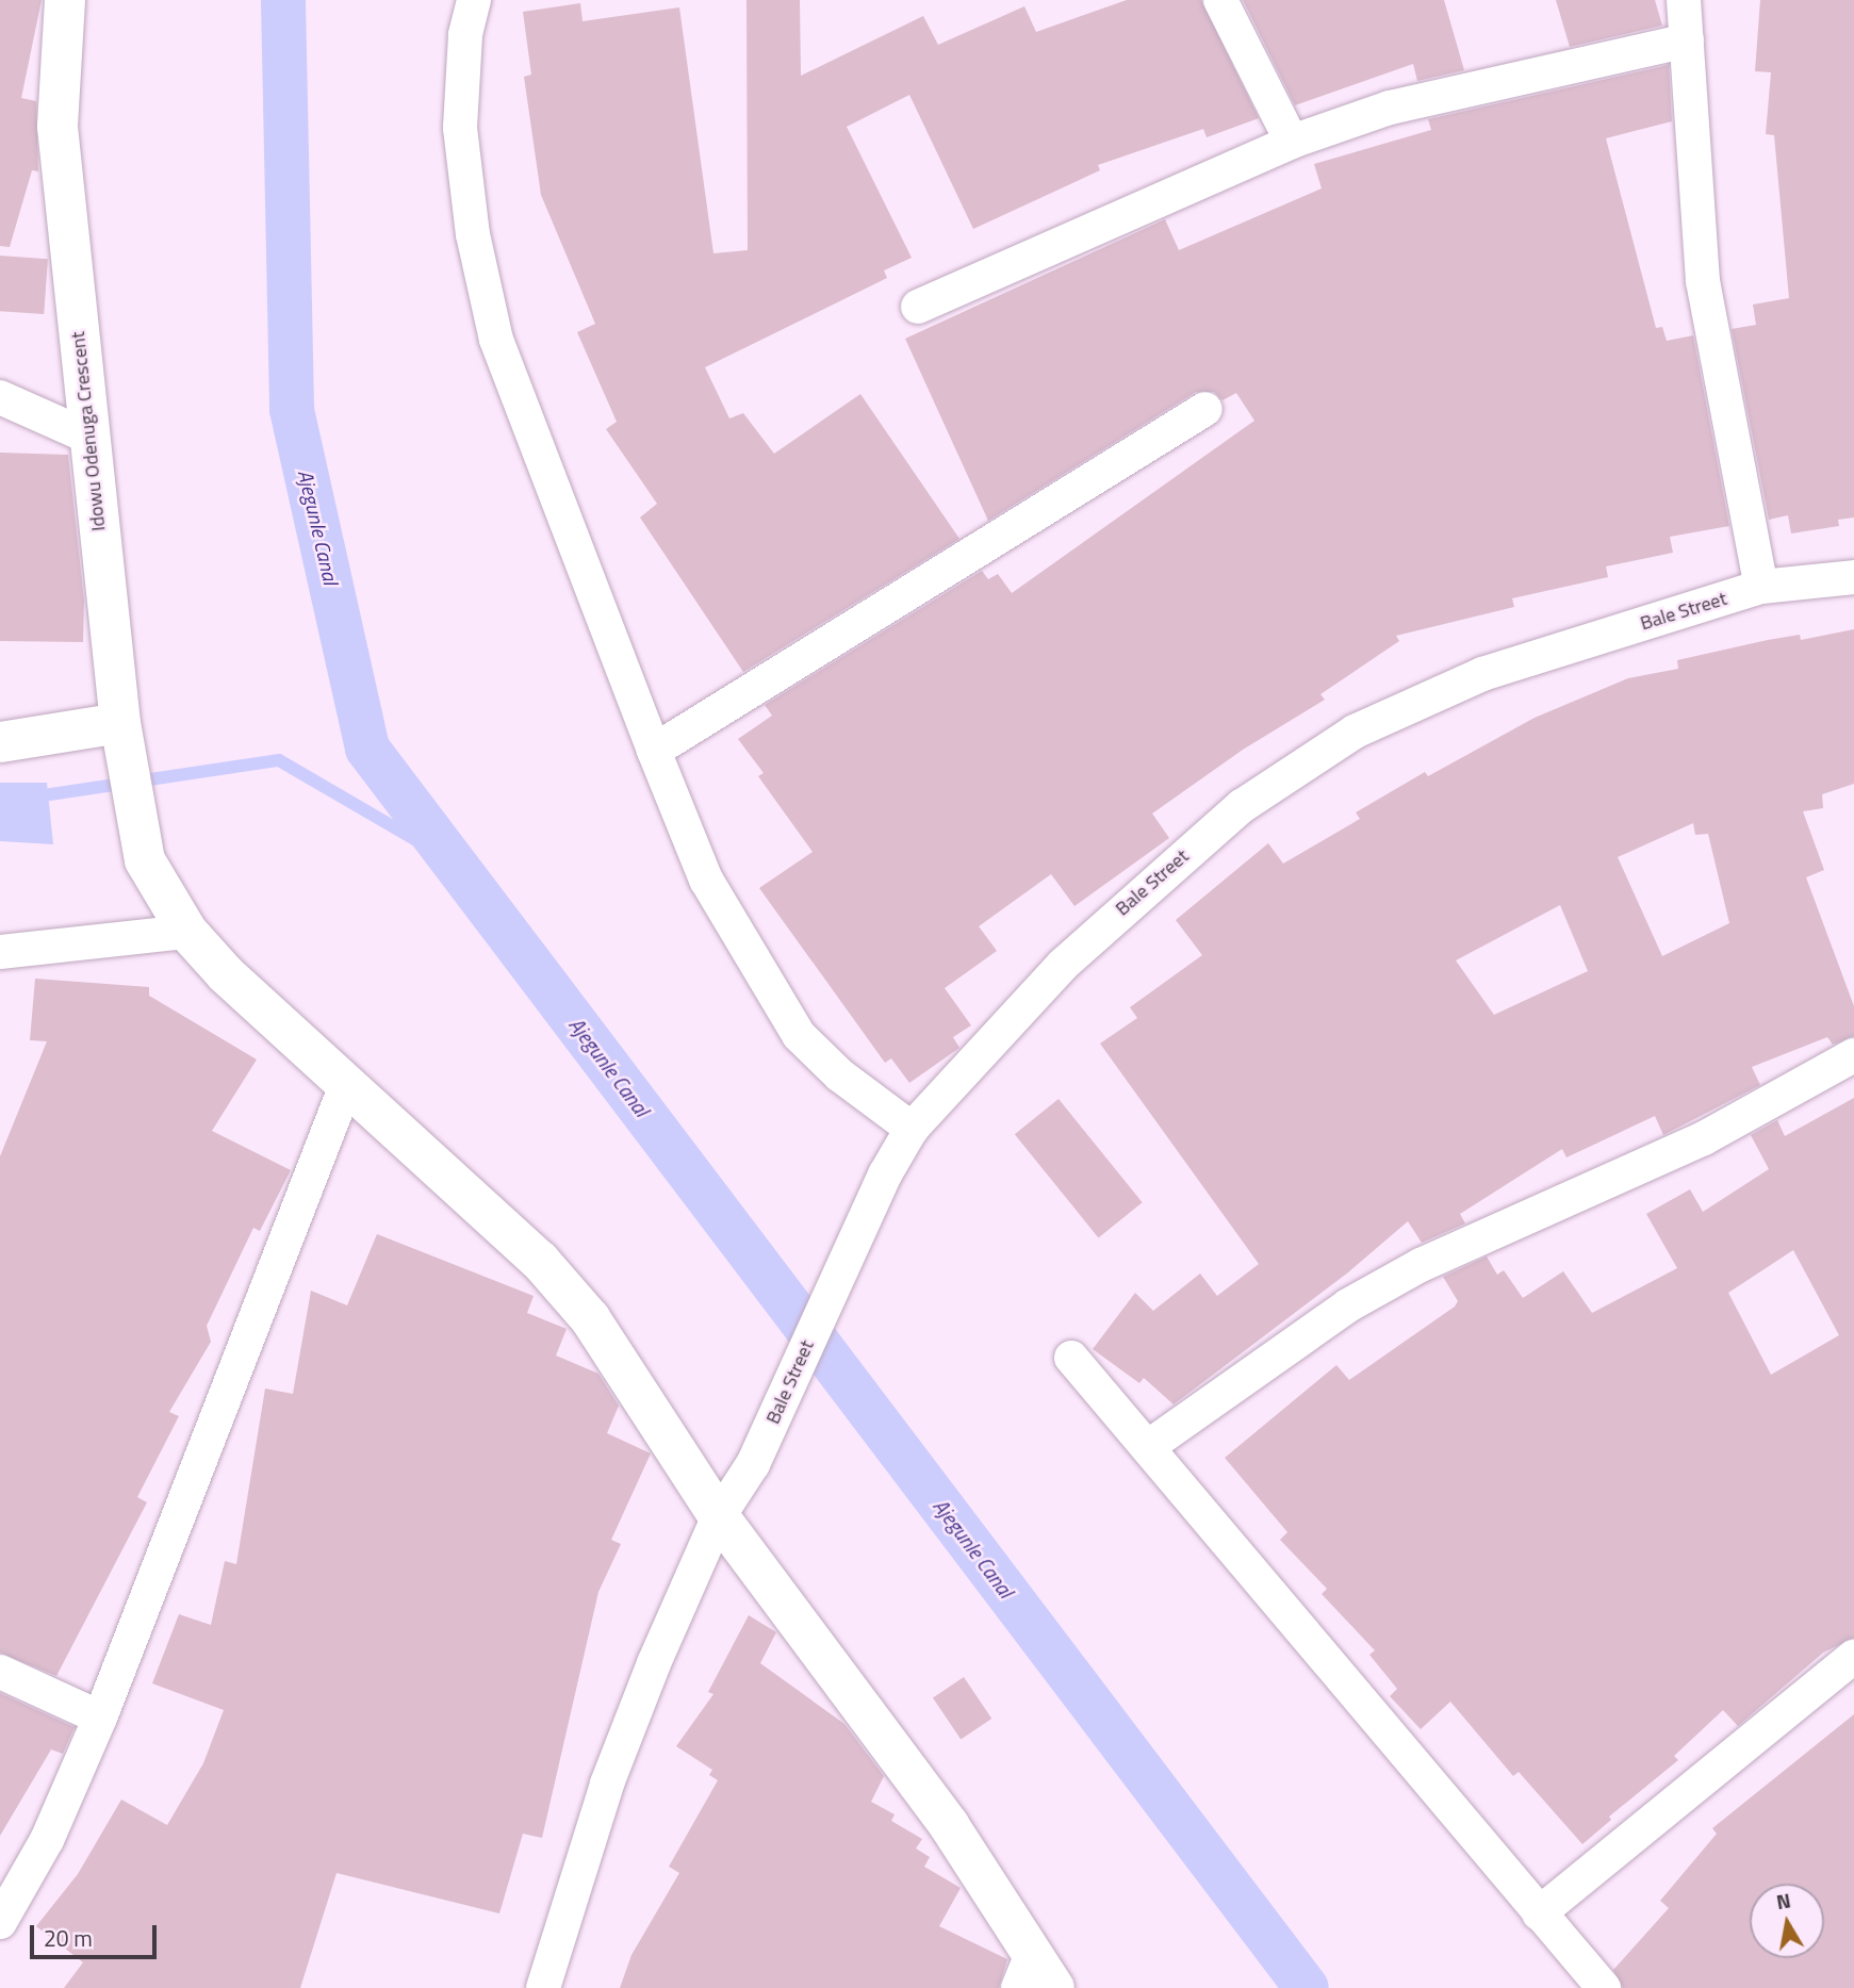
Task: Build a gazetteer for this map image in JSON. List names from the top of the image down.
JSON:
{
  "streets": {
    "street": ["Idowu Odenuga Crescent", "Bale Street"]
  },
  "water": ["Ajegunle Canal"],
  "scale_bar": "20 m",
  "north": "top"
}
